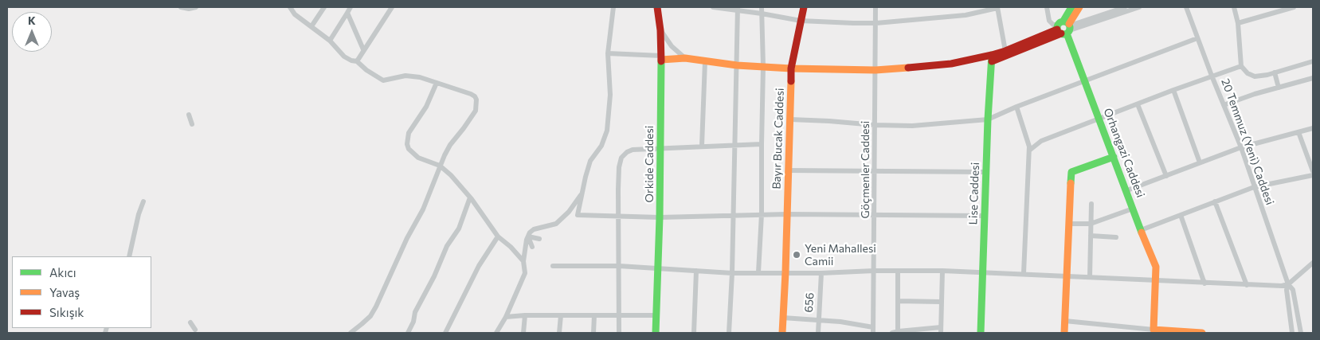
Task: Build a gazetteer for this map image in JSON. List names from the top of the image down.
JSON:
{
  "streets": {
    "street": [
      "Bayır Bucak Caddesi",
      "20 Temmuz (Yeni) Caddesi",
      "Orhangazi Caddesi",
      "Orkide Caddesi",
      "Göçmenler Caddesi",
      "Lise Caddesi",
      "656"
    ]
  },
  "places": ["Yeni Mahallesi Camii"],
  "legend": ["Akıcı", "Yavaş", "Sıkışık"],
  "north": "top"
}
